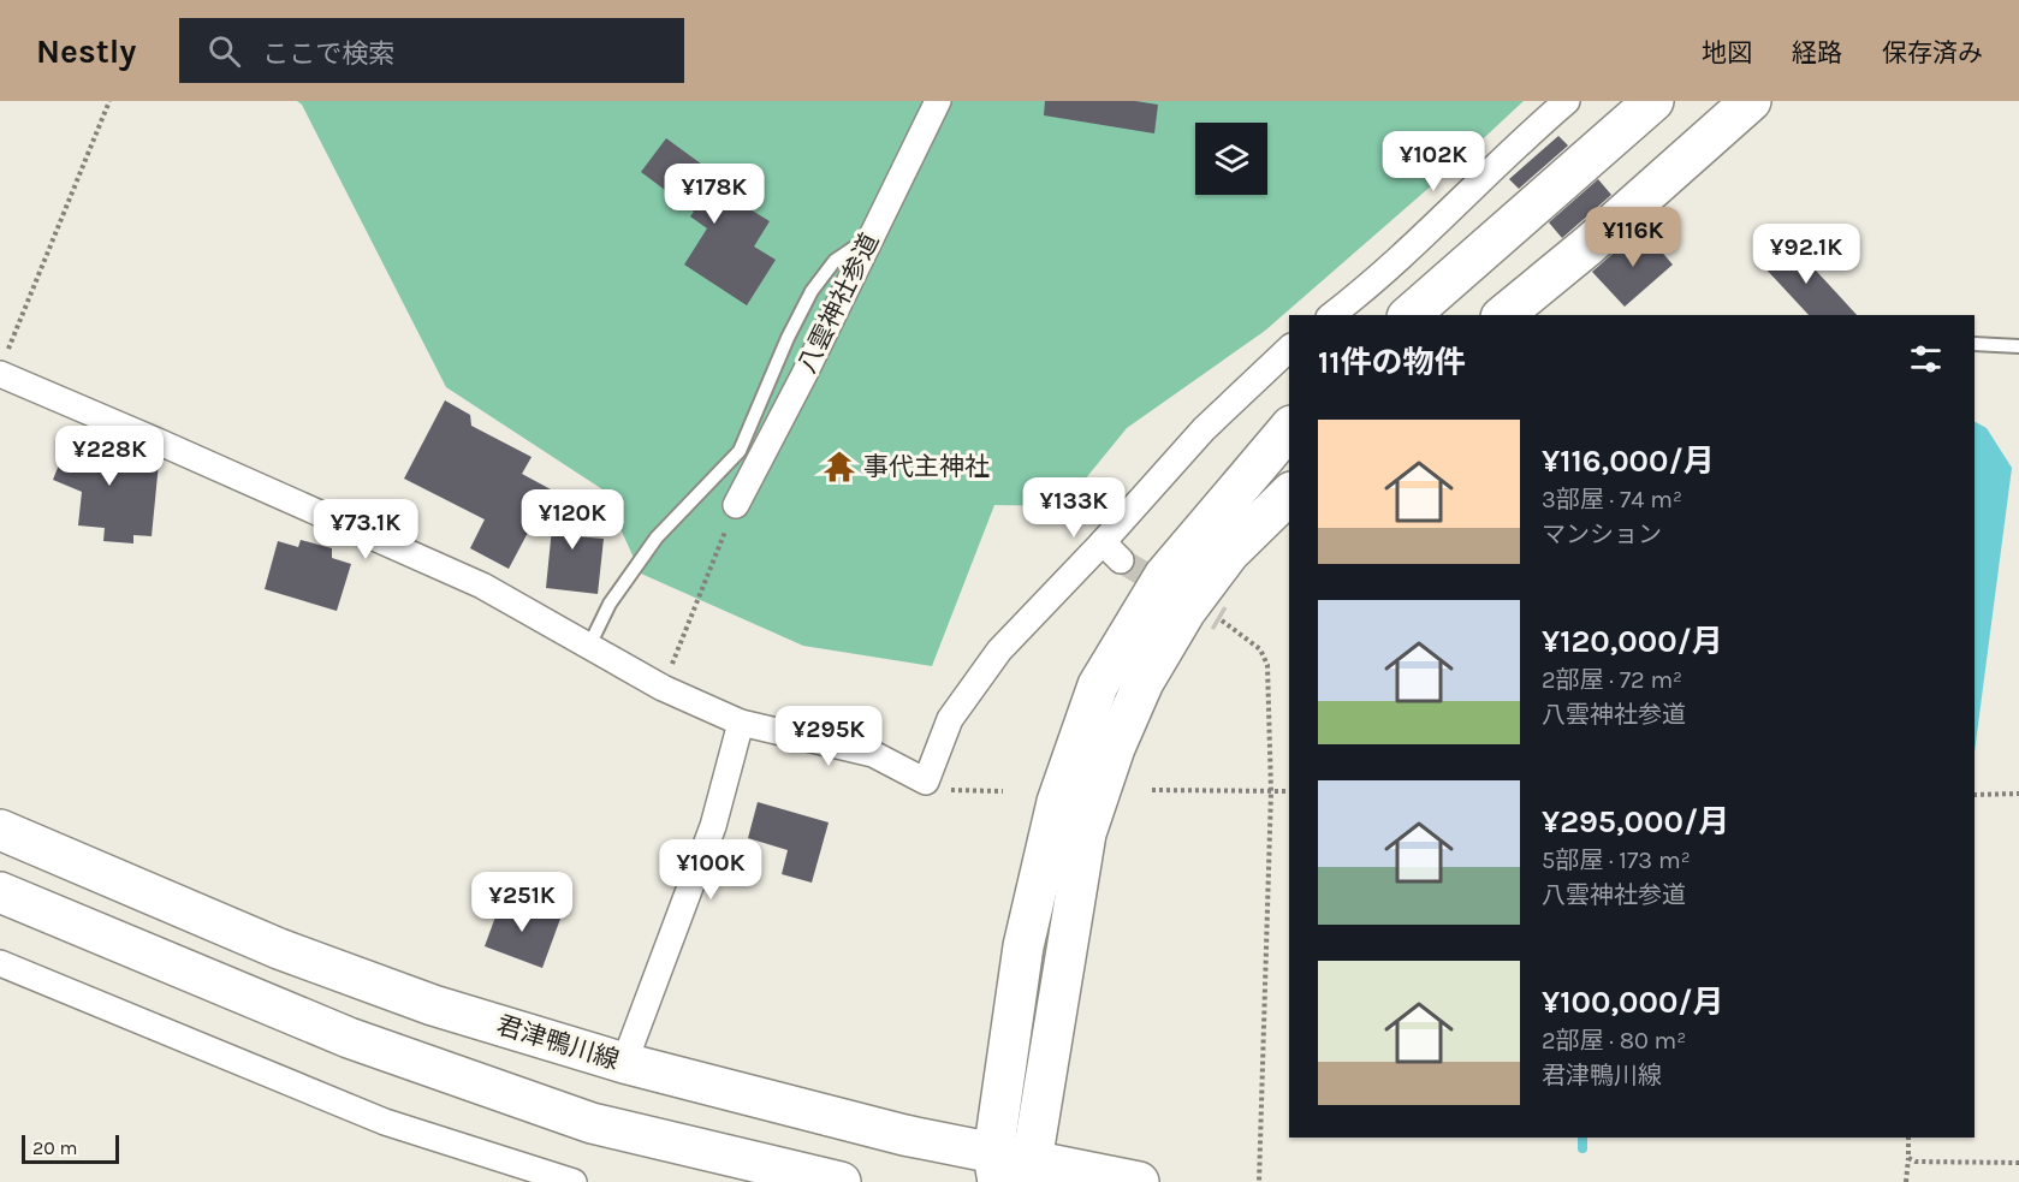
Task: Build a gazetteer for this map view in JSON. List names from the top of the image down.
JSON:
{
  "streets": {
    "main road": ["君津鴨川線"],
    "street": ["八雲神社参道"]
  },
  "places": {
    "temple": ["事代主神社"]
  },
  "scale_bar": "20 m",
  "page": {
    "header": "Nestly",
    "search": "ここで検索",
    "nav": ["地図", "経路", "保存済み"],
    "price": [
      "¥102K",
      "¥178K",
      "¥116K",
      "¥92.1K",
      "¥228K",
      "¥133K",
      "¥120K",
      "¥73.1K",
      "¥295K",
      "¥100K",
      "¥251K"
    ],
    "heading": "11件の物件",
    "list": [
      {
        "name": "¥116,000/月",
        "note": "3部屋 · 74 m² · マンション"
      },
      {
        "name": "¥120,000/月",
        "note": "2部屋 · 72 m² · 八雲神社参道"
      },
      {
        "name": "¥295,000/月",
        "note": "5部屋 · 173 m² · 八雲神社参道"
      },
      {
        "name": "¥100,000/月",
        "note": "2部屋 · 80 m² · 君津鴨川線"
      }
    ],
    "scale": "20 m"
  }
}
